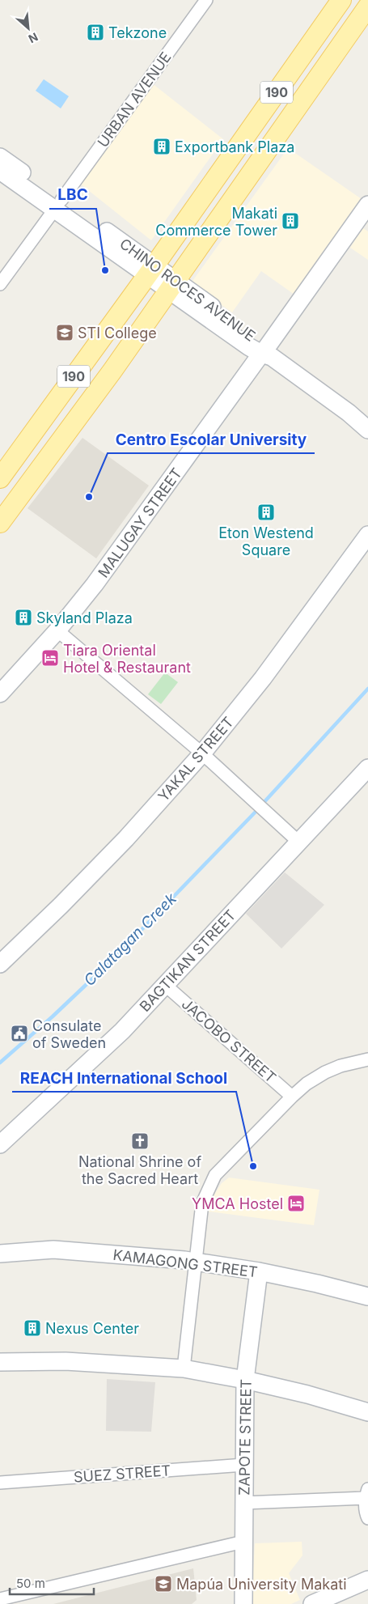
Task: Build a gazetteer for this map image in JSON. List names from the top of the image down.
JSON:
{
  "streets": {
    "main road": ["190"],
    "street": [
      "URBAN AVENUE",
      "CHINO ROCES AVENUE",
      "MALUGAY STREET",
      "YAKAL STREET",
      "BAGTIKAN STREET",
      "JACOBO STREET",
      "KAMAGONG STREET",
      "ZAPOTE STREET",
      "SUEZ STREET"
    ]
  },
  "crossings": [
    ["190", "CHINO ROCES AVENUE"],
    ["URBAN AVENUE", "CHINO ROCES AVENUE"],
    ["CHINO ROCES AVENUE", "MALUGAY STREET"],
    ["BAGTIKAN STREET", "JACOBO STREET"],
    ["KAMAGONG STREET", "ZAPOTE STREET"],
    ["ZAPOTE STREET", "SUEZ STREET"]
  ],
  "water": ["Calatagan Creek"],
  "places": {
    "building": [
      "Tekzone",
      "Exportbank Plaza",
      "Makati Commerce Tower",
      "Eton Westend Square",
      "Skyland Plaza",
      "Nexus Center"
    ],
    "other": ["LBC", "Centro Escolar University", "REACH International School"],
    "school or university": ["STI College", "Mapúa University Makati"],
    "hotel": ["Tiara Oriental Hotel & Restaurant", "YMCA Hostel"],
    "public building": ["Consulate of Sweden"],
    "church": ["National Shrine of the Sacred Heart"]
  },
  "scale_bar": "50 m",
  "north": "bottom right"
}
